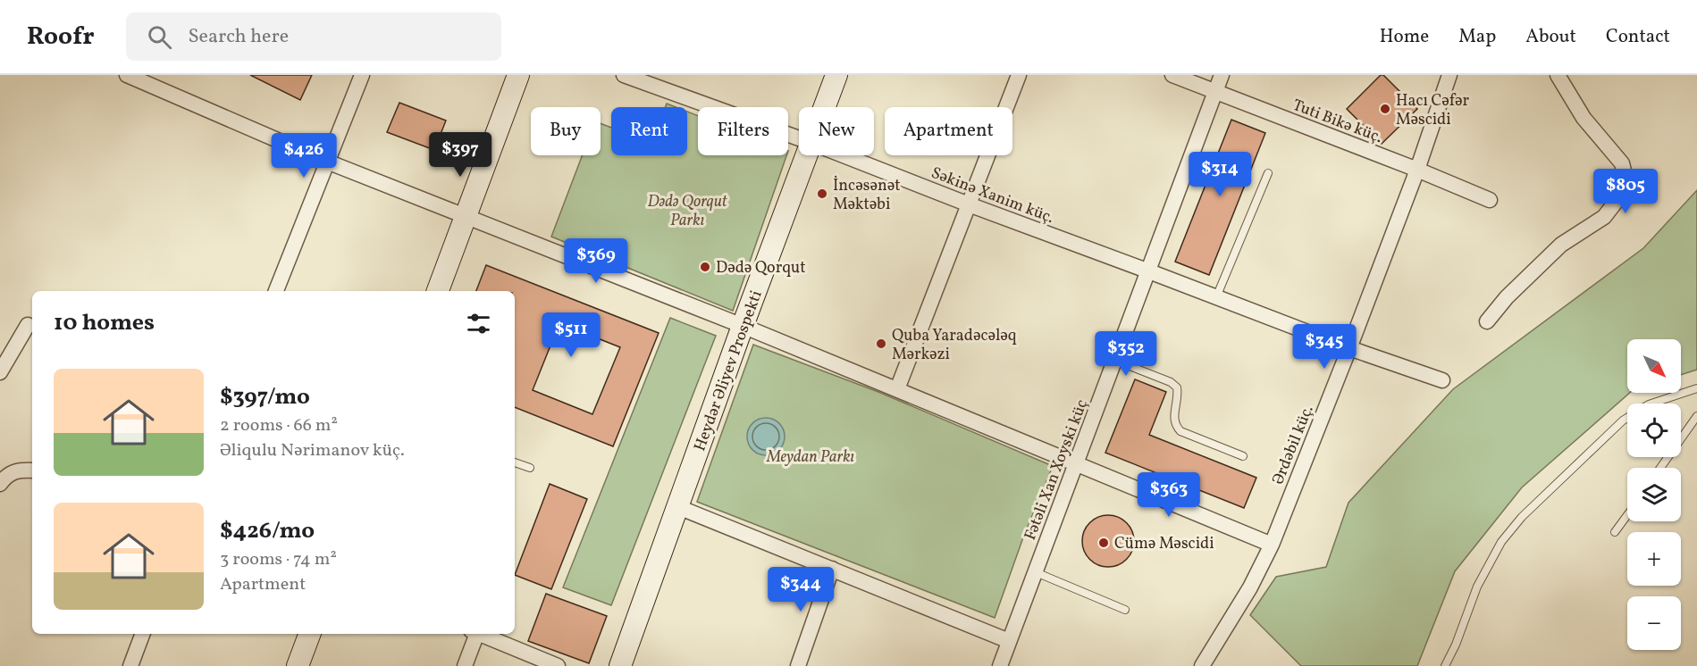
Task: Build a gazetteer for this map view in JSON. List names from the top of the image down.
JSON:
{
  "streets": {
    "street": [
      "Tuti Bikə küç.",
      "Səkinə Xanim küç.",
      "Heydər Əliyev Prospekti",
      "Ərdəbil küç.",
      "Fətəli Xan Xoyski küç"
    ]
  },
  "crossings": [
    ["Tuti Bikə küç.", "Ərdəbil küç."],
    ["Tuti Bikə küç.", "Fətəli Xan Xoyski küç"],
    ["Səkinə Xanim küç.", "Ərdəbil küç."],
    ["Səkinə Xanim küç.", "Fətəli Xan Xoyski küç"]
  ],
  "parks": ["Dədə Qorqut Parkı", "Meydan Parkı"],
  "places": [
    "Hacı Cəfər Məscidi",
    "İncəsənət Məktəbi",
    "Dədə Qorqut",
    "Quba Yaradəcələq Mərkəzi",
    "Cümə Məscidi"
  ],
  "north": "bottom right",
  "page": {
    "header": "Roofr",
    "search": "Search here",
    "nav": [
      "Home",
      "Map",
      "About",
      "Contact"
    ],
    "chip": [
      "Buy",
      "Rent",
      "Filters",
      "New",
      "Apartment"
    ],
    "price": [
      "$397",
      "$426",
      "$314",
      "$805",
      "$369",
      "$511",
      "$345",
      "$352",
      "$363",
      "$344"
    ],
    "heading": "10 homes",
    "map_buttons": ["+", "−"],
    "list": [
      {
        "name": "$397/mo",
        "note": "2 rooms · 66 m² · Əliqulu Nərimanov küç."
      },
      {
        "name": "$426/mo",
        "note": "3 rooms · 74 m² · Apartment"
      }
    ]
  }
}
